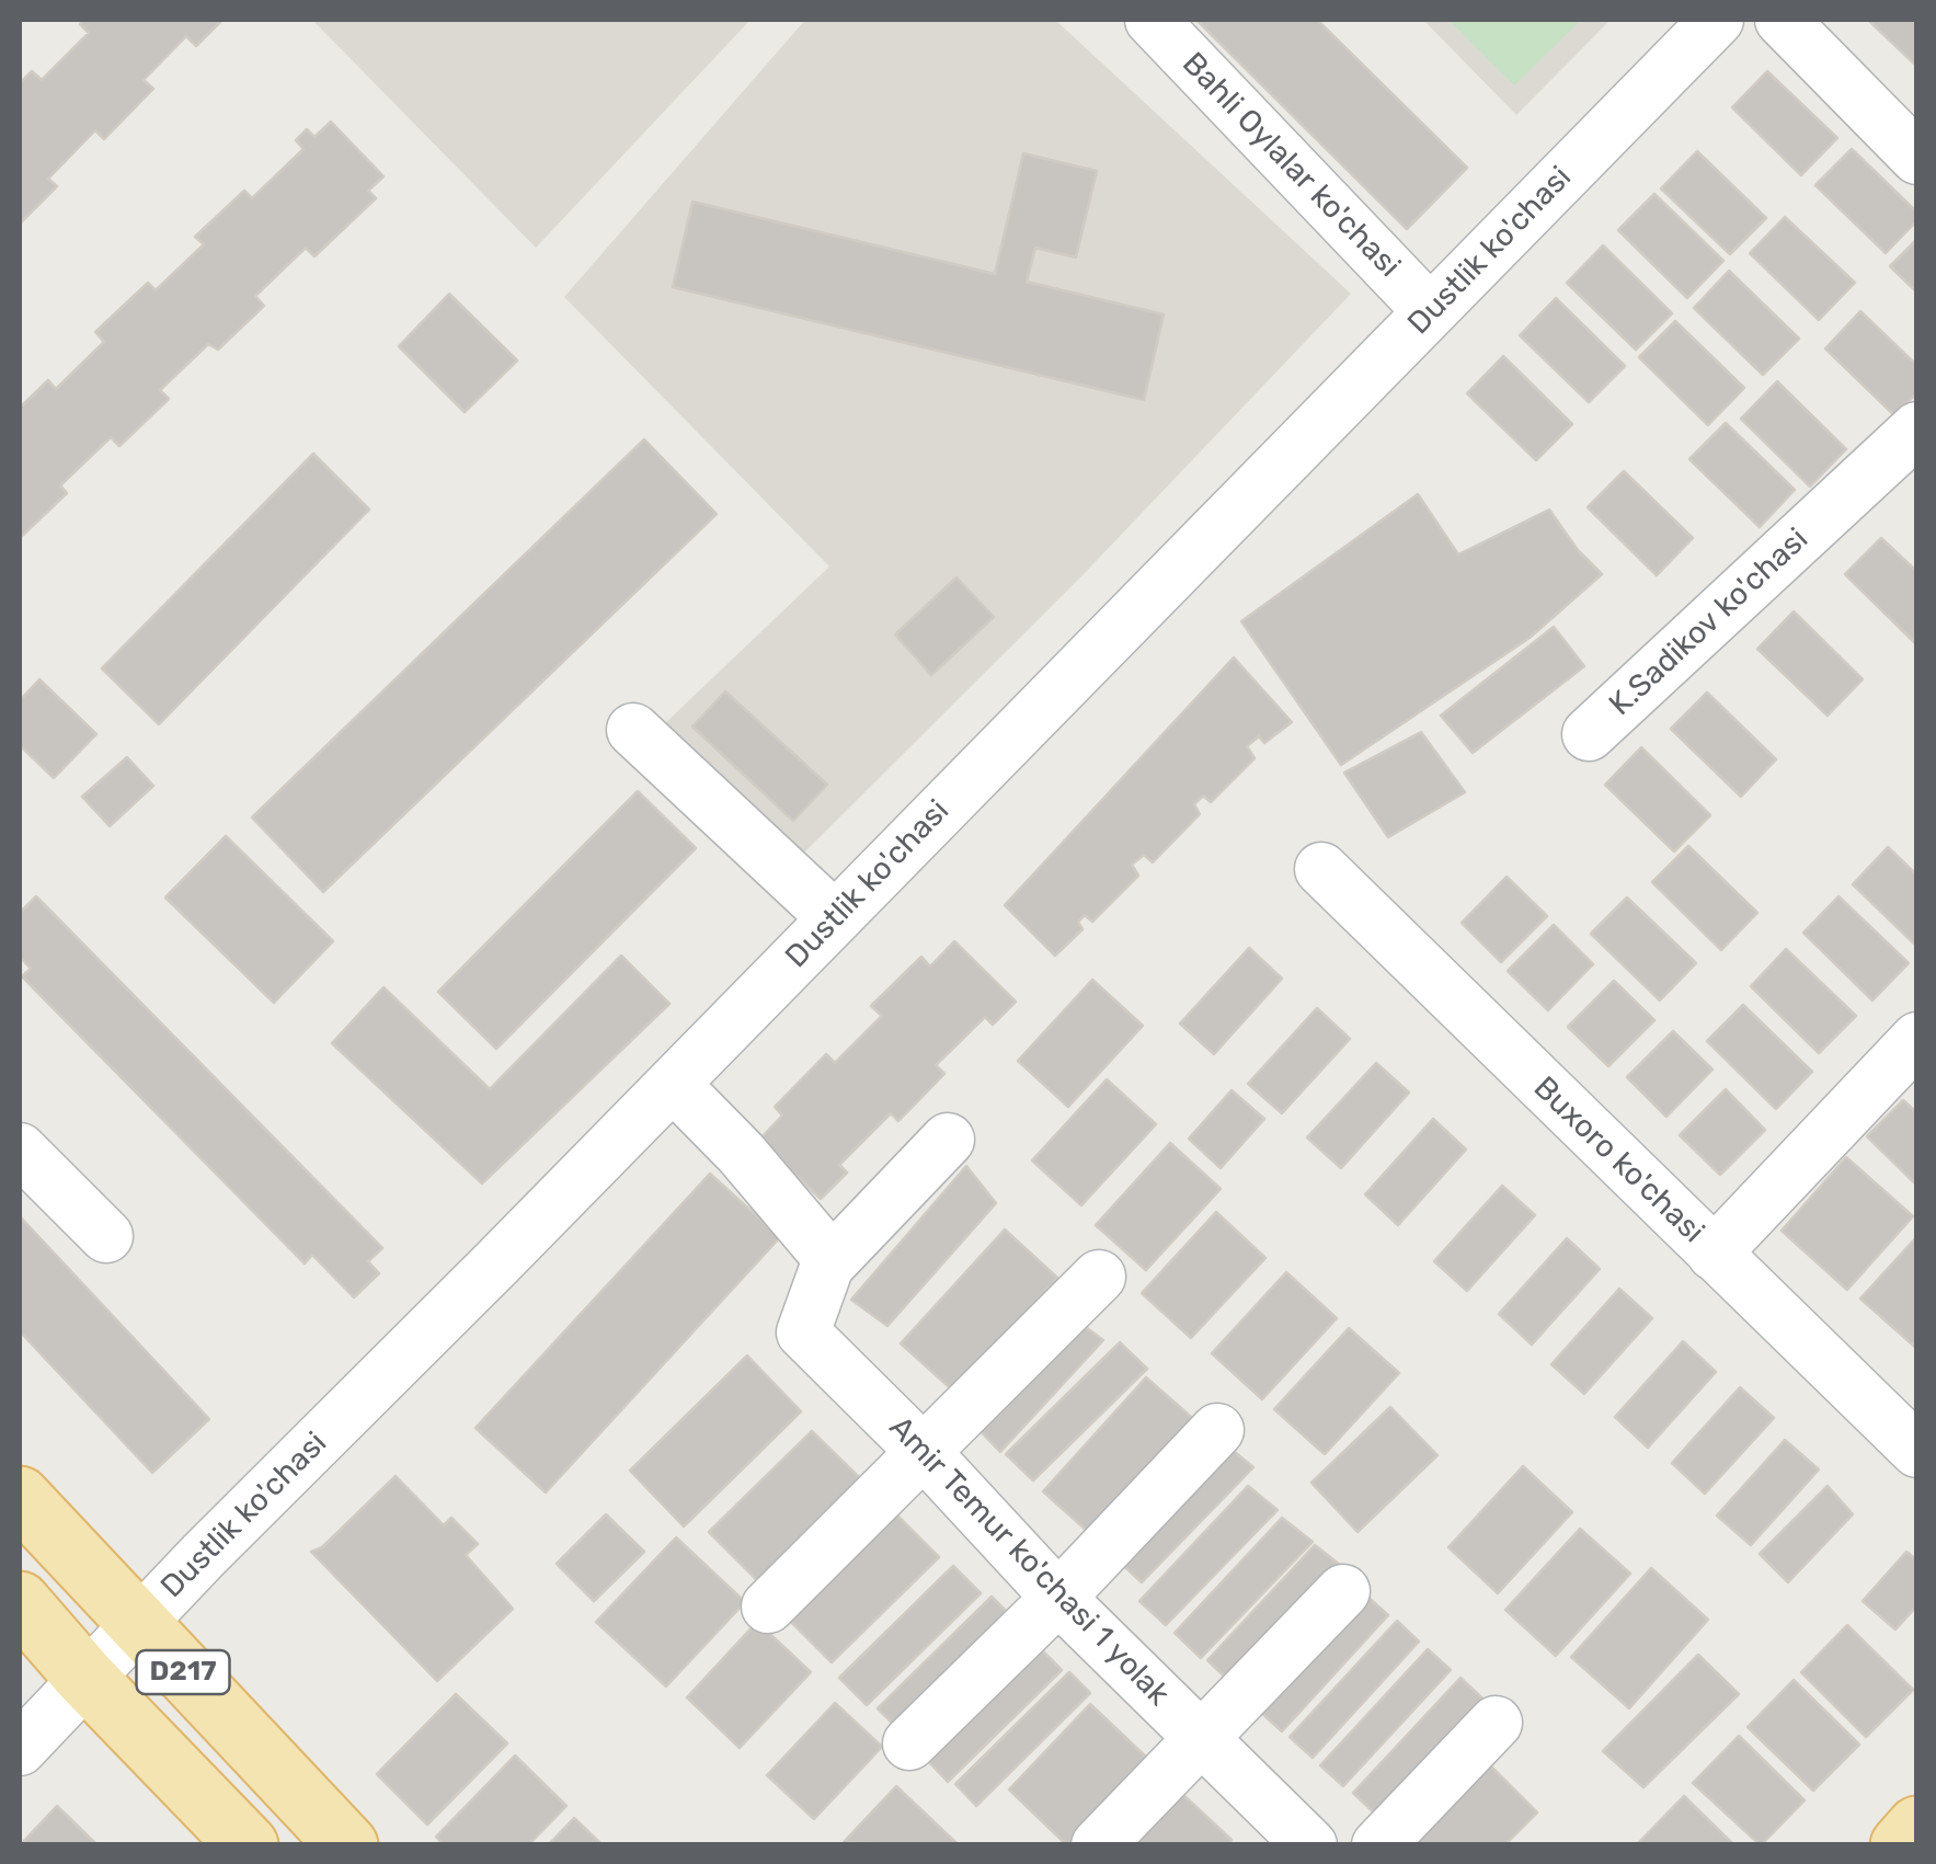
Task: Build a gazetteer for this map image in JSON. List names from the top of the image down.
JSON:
{
  "streets": {
    "main road": ["D217"],
    "street": [
      "Bahli Oylalar ko'chasi",
      "Dustlik ko'chasi",
      "K.Sadikov ko'chasi",
      "Buxoro ko'chasi",
      "Amir Temur ko'chasi 1 yolak"
    ]
  },
  "crossings": [
    ["Bahli Oylalar ko'chasi", "Dustlik ko'chasi"],
    ["Dustlik ko'chasi", "D217"]
  ]
}
